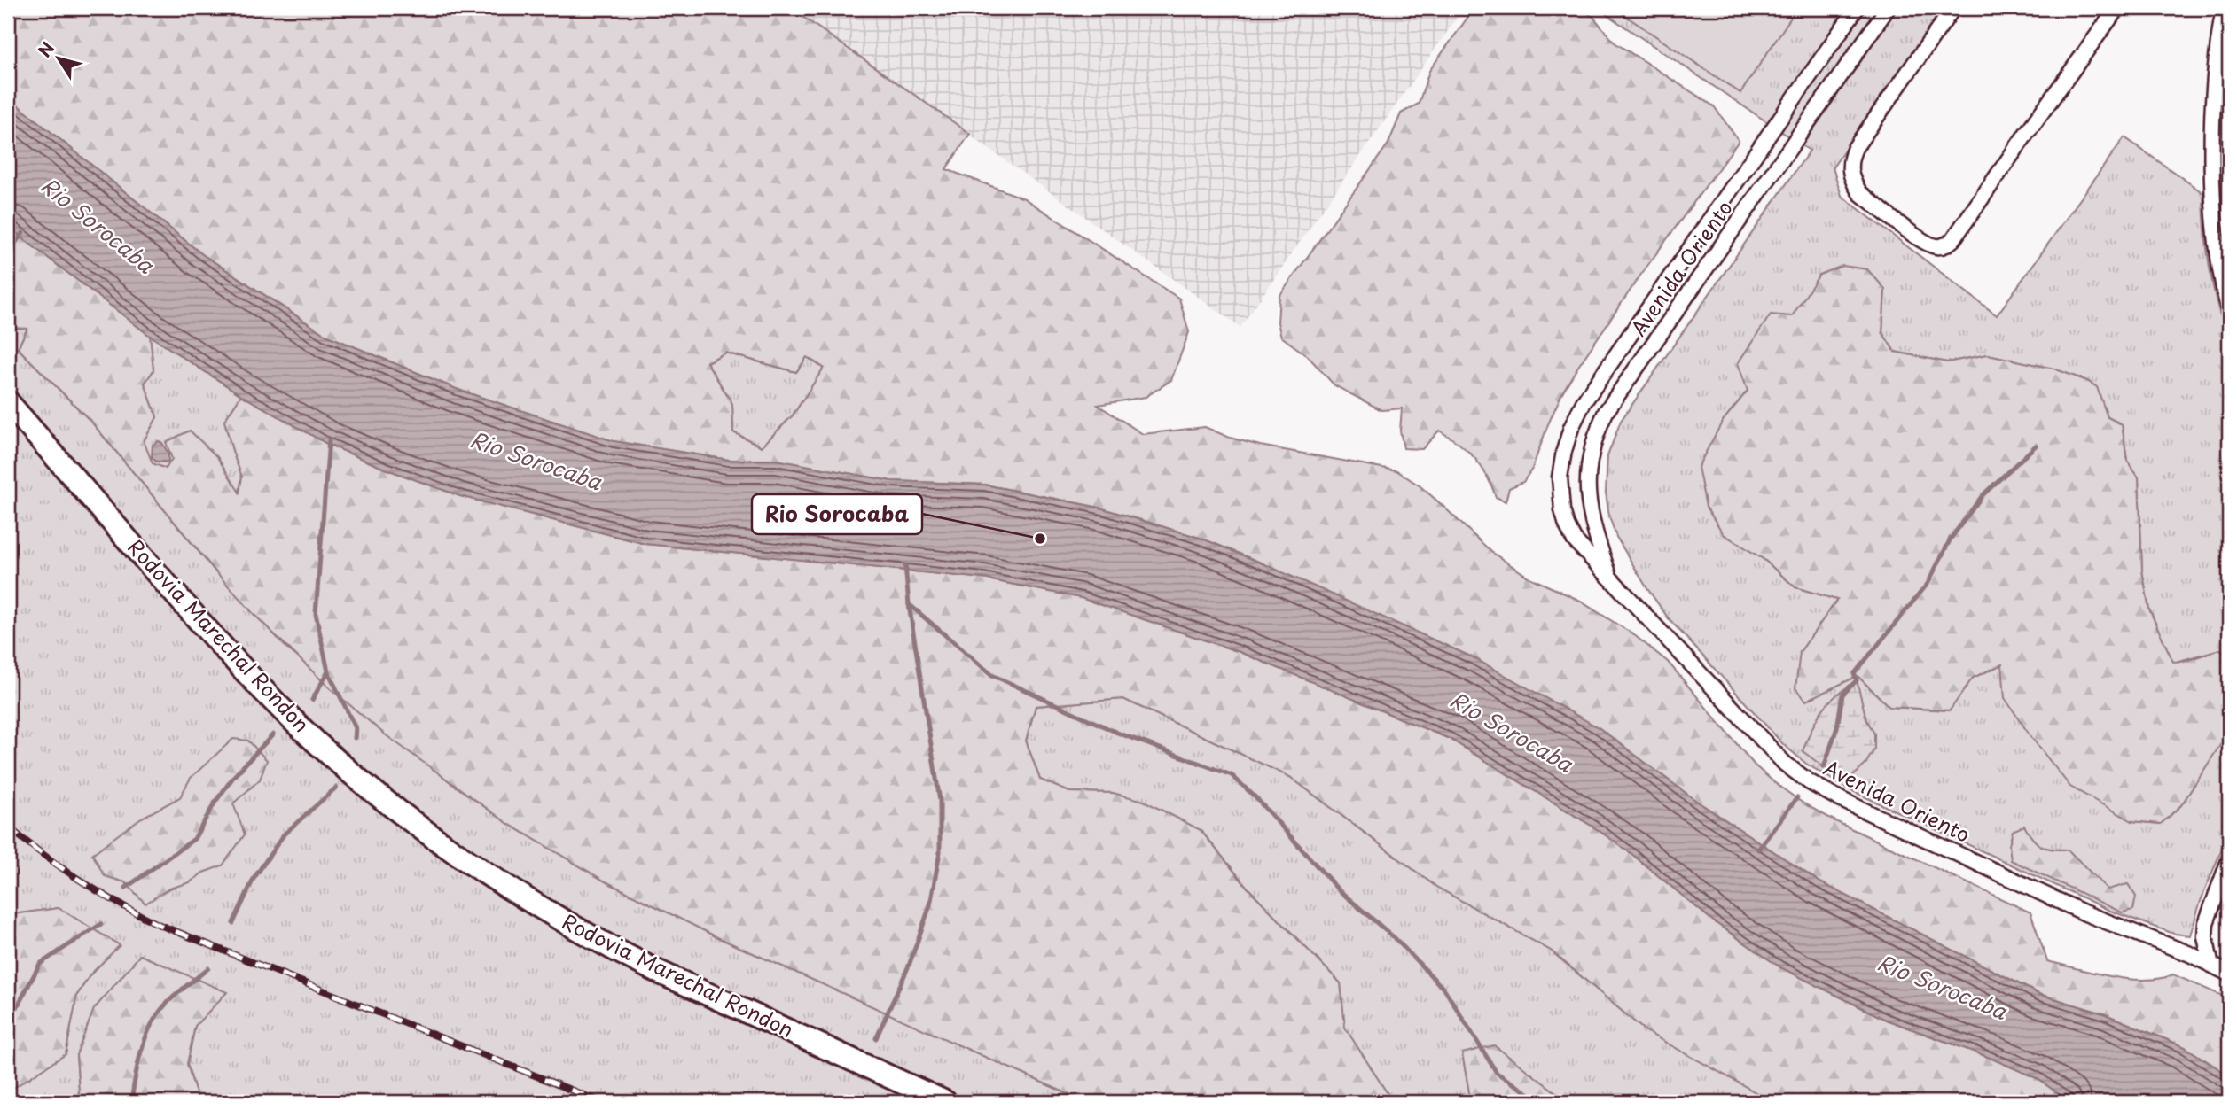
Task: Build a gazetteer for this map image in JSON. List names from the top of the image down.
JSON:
{
  "streets": {
    "main road": ["Rodovia Marechal Rondon"],
    "street": ["Avenida Oriento"]
  },
  "water": ["Rio Sorocaba"],
  "places": ["Rio Sorocaba"],
  "north": "top left"
}
